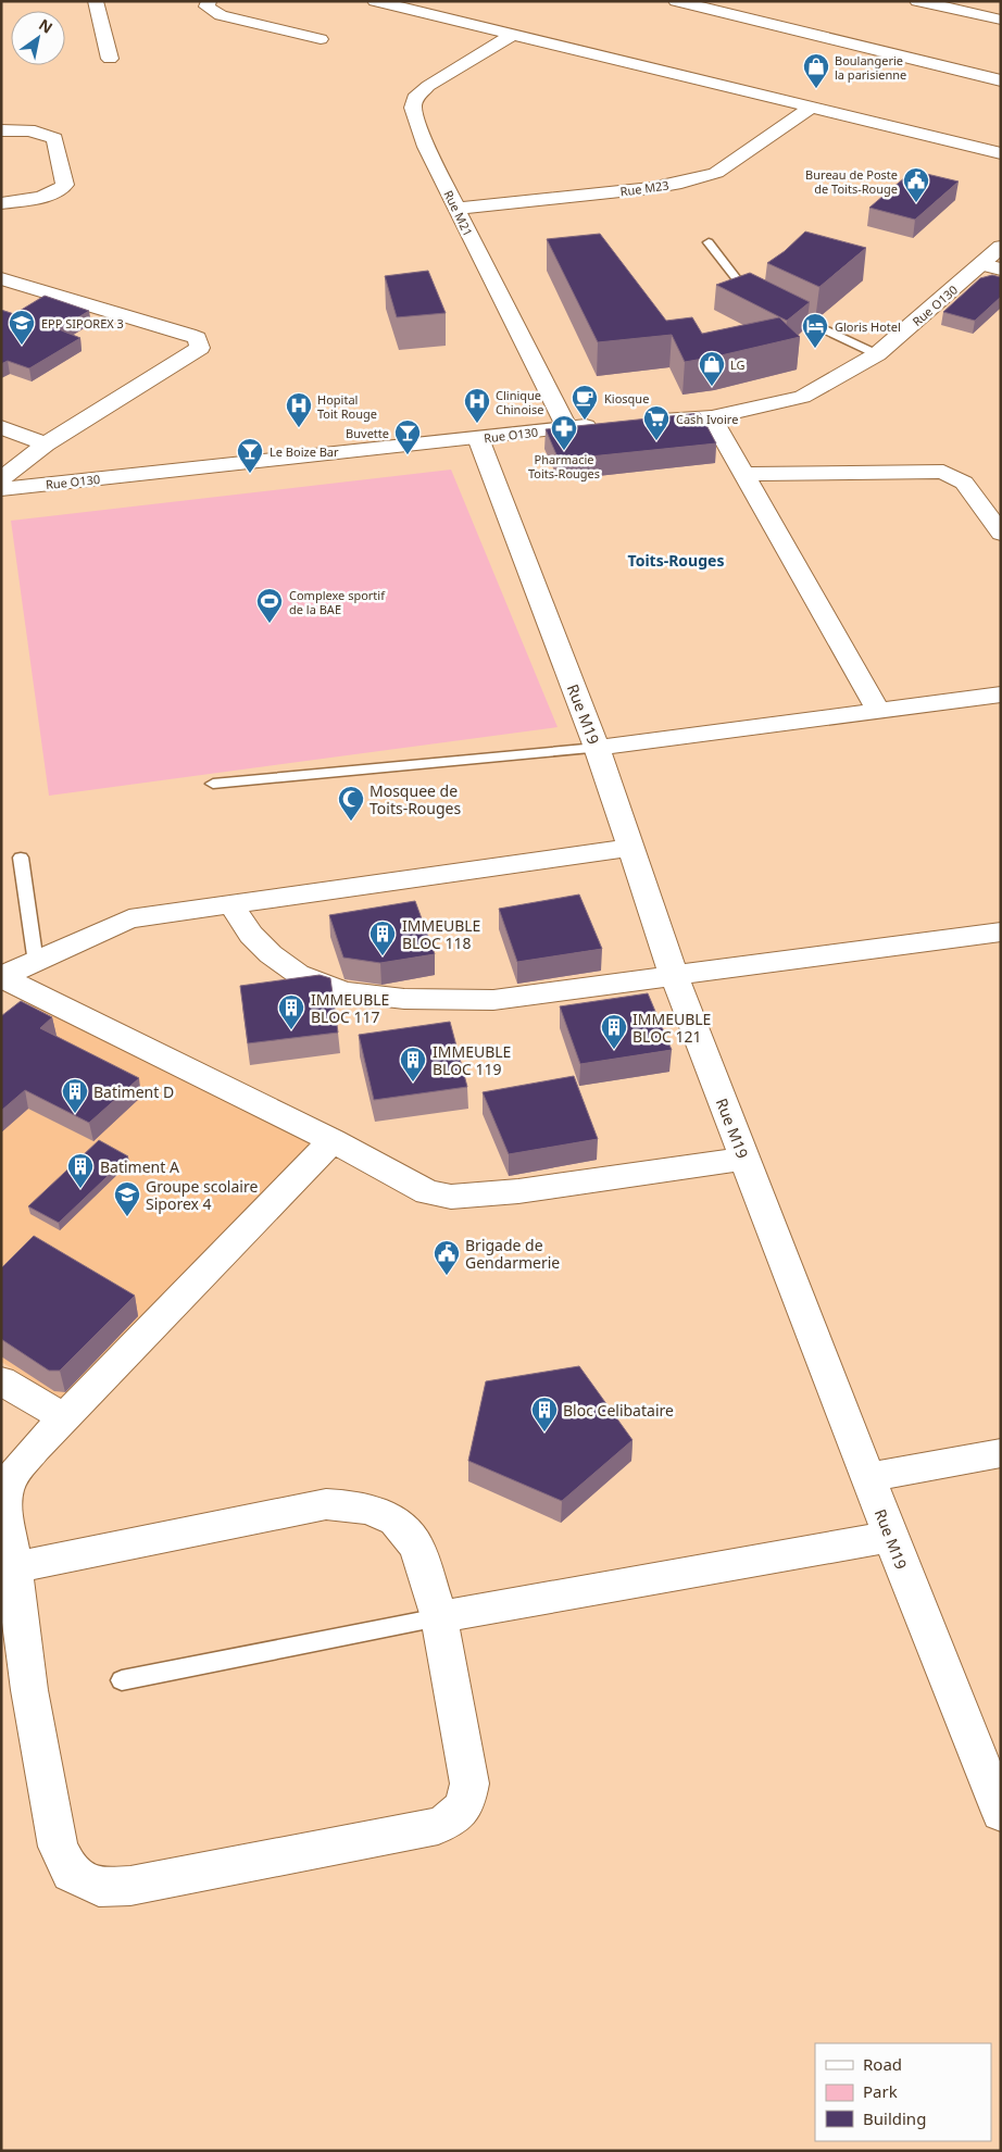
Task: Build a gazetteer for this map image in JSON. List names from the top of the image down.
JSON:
{
  "streets": {
    "main road": [
      "Rue M23",
      "Rue M21",
      "Rue O130",
      "Rue M19"
    ]
  },
  "crossings": [
    ["Rue M23", "Rue M21"],
    ["Rue M21", "Rue O130"],
    ["Rue O130", "Rue M19"]
  ],
  "districts": ["Toits-Rouges"],
  "places": {
    "shop": ["Boulangerie la parisienne", "LG"],
    "public building": ["Bureau de Poste de Toits-Rouge", "Brigade de Gendarmerie"],
    "school or university": ["EPP SIPOREX 3", "Groupe scolaire Siporex 4"],
    "hotel": ["Gloris Hotel"],
    "cafe": ["Kiosque"],
    "hospital": ["Clinique Chinoise", "Hopital Toit Rouge"],
    "supermarket": ["Cash Ivoire"],
    "pharmacy": ["Pharmacie Toits-Rouges"],
    "bar": ["Buvette", "Le Boize Bar"],
    "sports": ["Complexe sportif de la BAE"],
    "mosque": ["Mosquee de Toits-Rouges"],
    "building": [
      "IMMEUBLE BLOC 118",
      "IMMEUBLE BLOC 117",
      "IMMEUBLE BLOC 121",
      "IMMEUBLE BLOC 119",
      "Batiment D",
      "Batiment A",
      "Bloc Celibataire"
    ]
  },
  "legend": ["Road", "Park", "Building"],
  "north": "top right"
}
